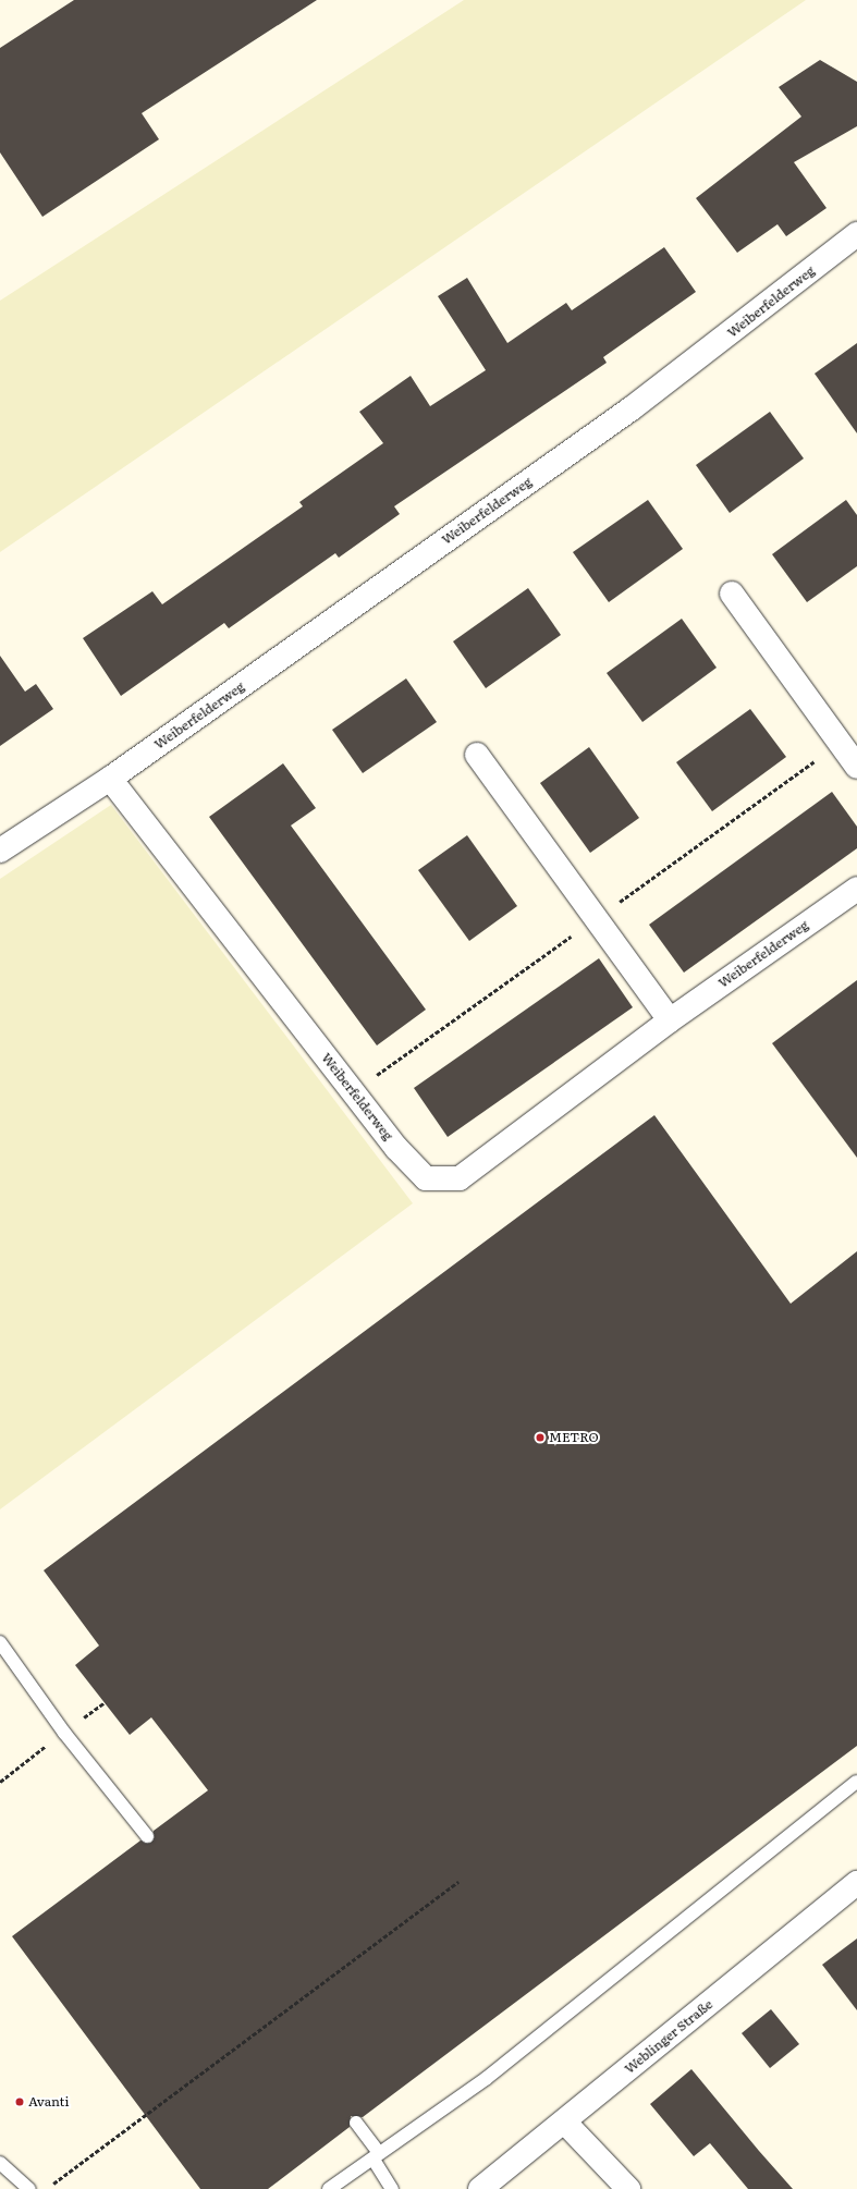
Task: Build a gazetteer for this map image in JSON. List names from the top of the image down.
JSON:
{
  "streets": {
    "street": ["Weiberfelderweg", "Weblinger Straße"]
  },
  "places": ["METRO", "Avanti"]
}
